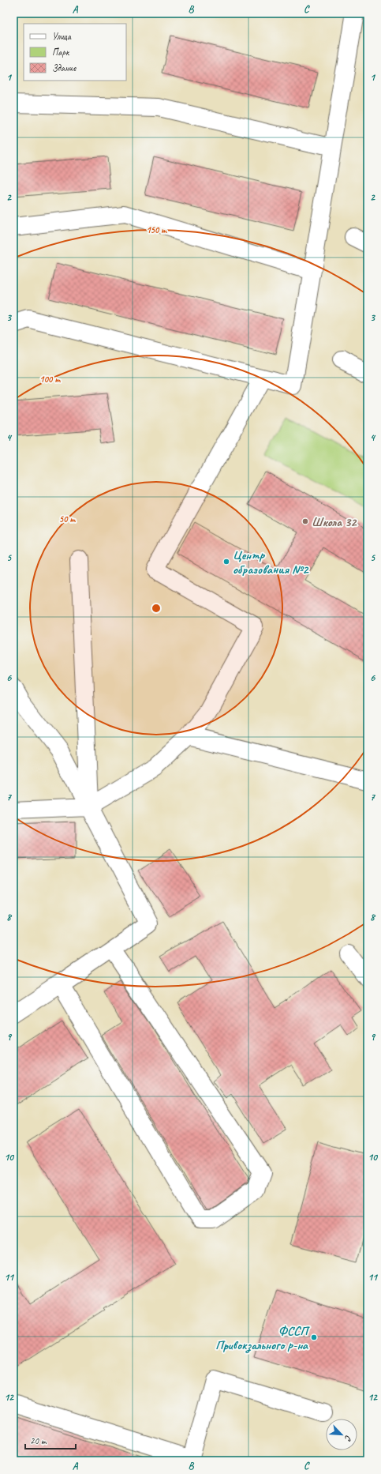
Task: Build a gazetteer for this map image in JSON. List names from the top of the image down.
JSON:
{
  "places": ["Школа 32", "Центр образования №2", "ФССП Привокзального р-на"],
  "legend": ["Улица", "Парк", "Здание"],
  "scale_bar": "20 m",
  "north": "bottom right",
  "grid": {
    "columns": ["A", "B", "C"],
    "rows": [
      "1",
      "2",
      "3",
      "4",
      "5",
      "6",
      "7",
      "8",
      "9",
      "10",
      "11",
      "12"
    ]
  },
  "rings": ["150 m", "100 m", "50 m"]
}
